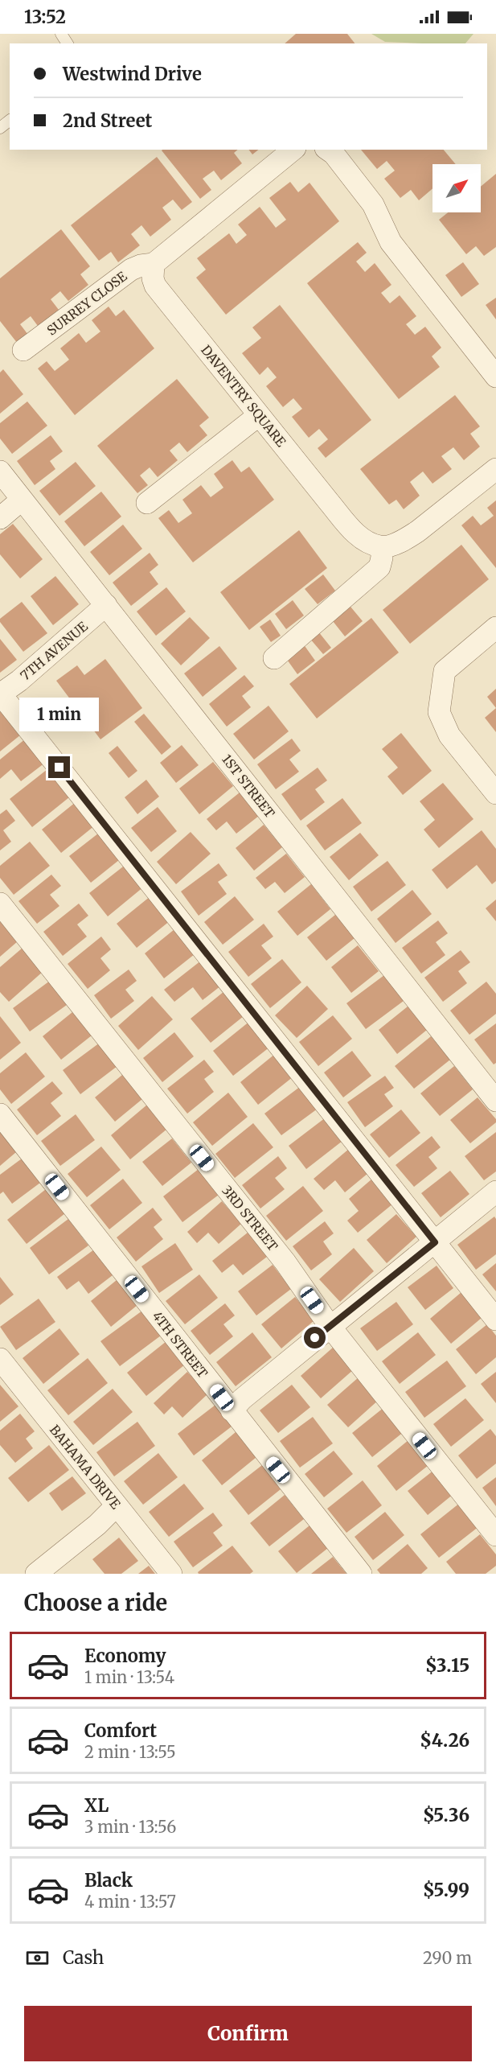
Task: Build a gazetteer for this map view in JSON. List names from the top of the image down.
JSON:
{
  "streets": {
    "street": [
      "SURREY CLOSE",
      "DAVENTRY SQUARE",
      "7TH AVENUE",
      "1ST STREET",
      "3RD STREET",
      "4TH STREET",
      "BAHAMA DRIVE"
    ]
  },
  "crossings": [
    ["SURREY CLOSE", "DAVENTRY SQUARE"],
    ["7TH AVENUE", "1ST STREET"]
  ],
  "north": "top right",
  "page": {
    "status": "13:52",
    "banner": ["Westwind Drive", "2nd Street"],
    "bubble": "1 min",
    "heading": "Choose a ride",
    "list": [
      {
        "name": "Economy",
        "note": "1 min · 13:54",
        "value": "$3.15"
      },
      {
        "name": "Comfort",
        "note": "2 min · 13:55",
        "value": "$4.26"
      },
      {
        "name": "XL",
        "note": "3 min · 13:56",
        "value": "$5.36"
      },
      {
        "name": "Black",
        "note": "4 min · 13:57",
        "value": "$5.99"
      }
    ],
    "pay": ["Cash", "290 m"],
    "buttons": "Confirm"
  }
}
